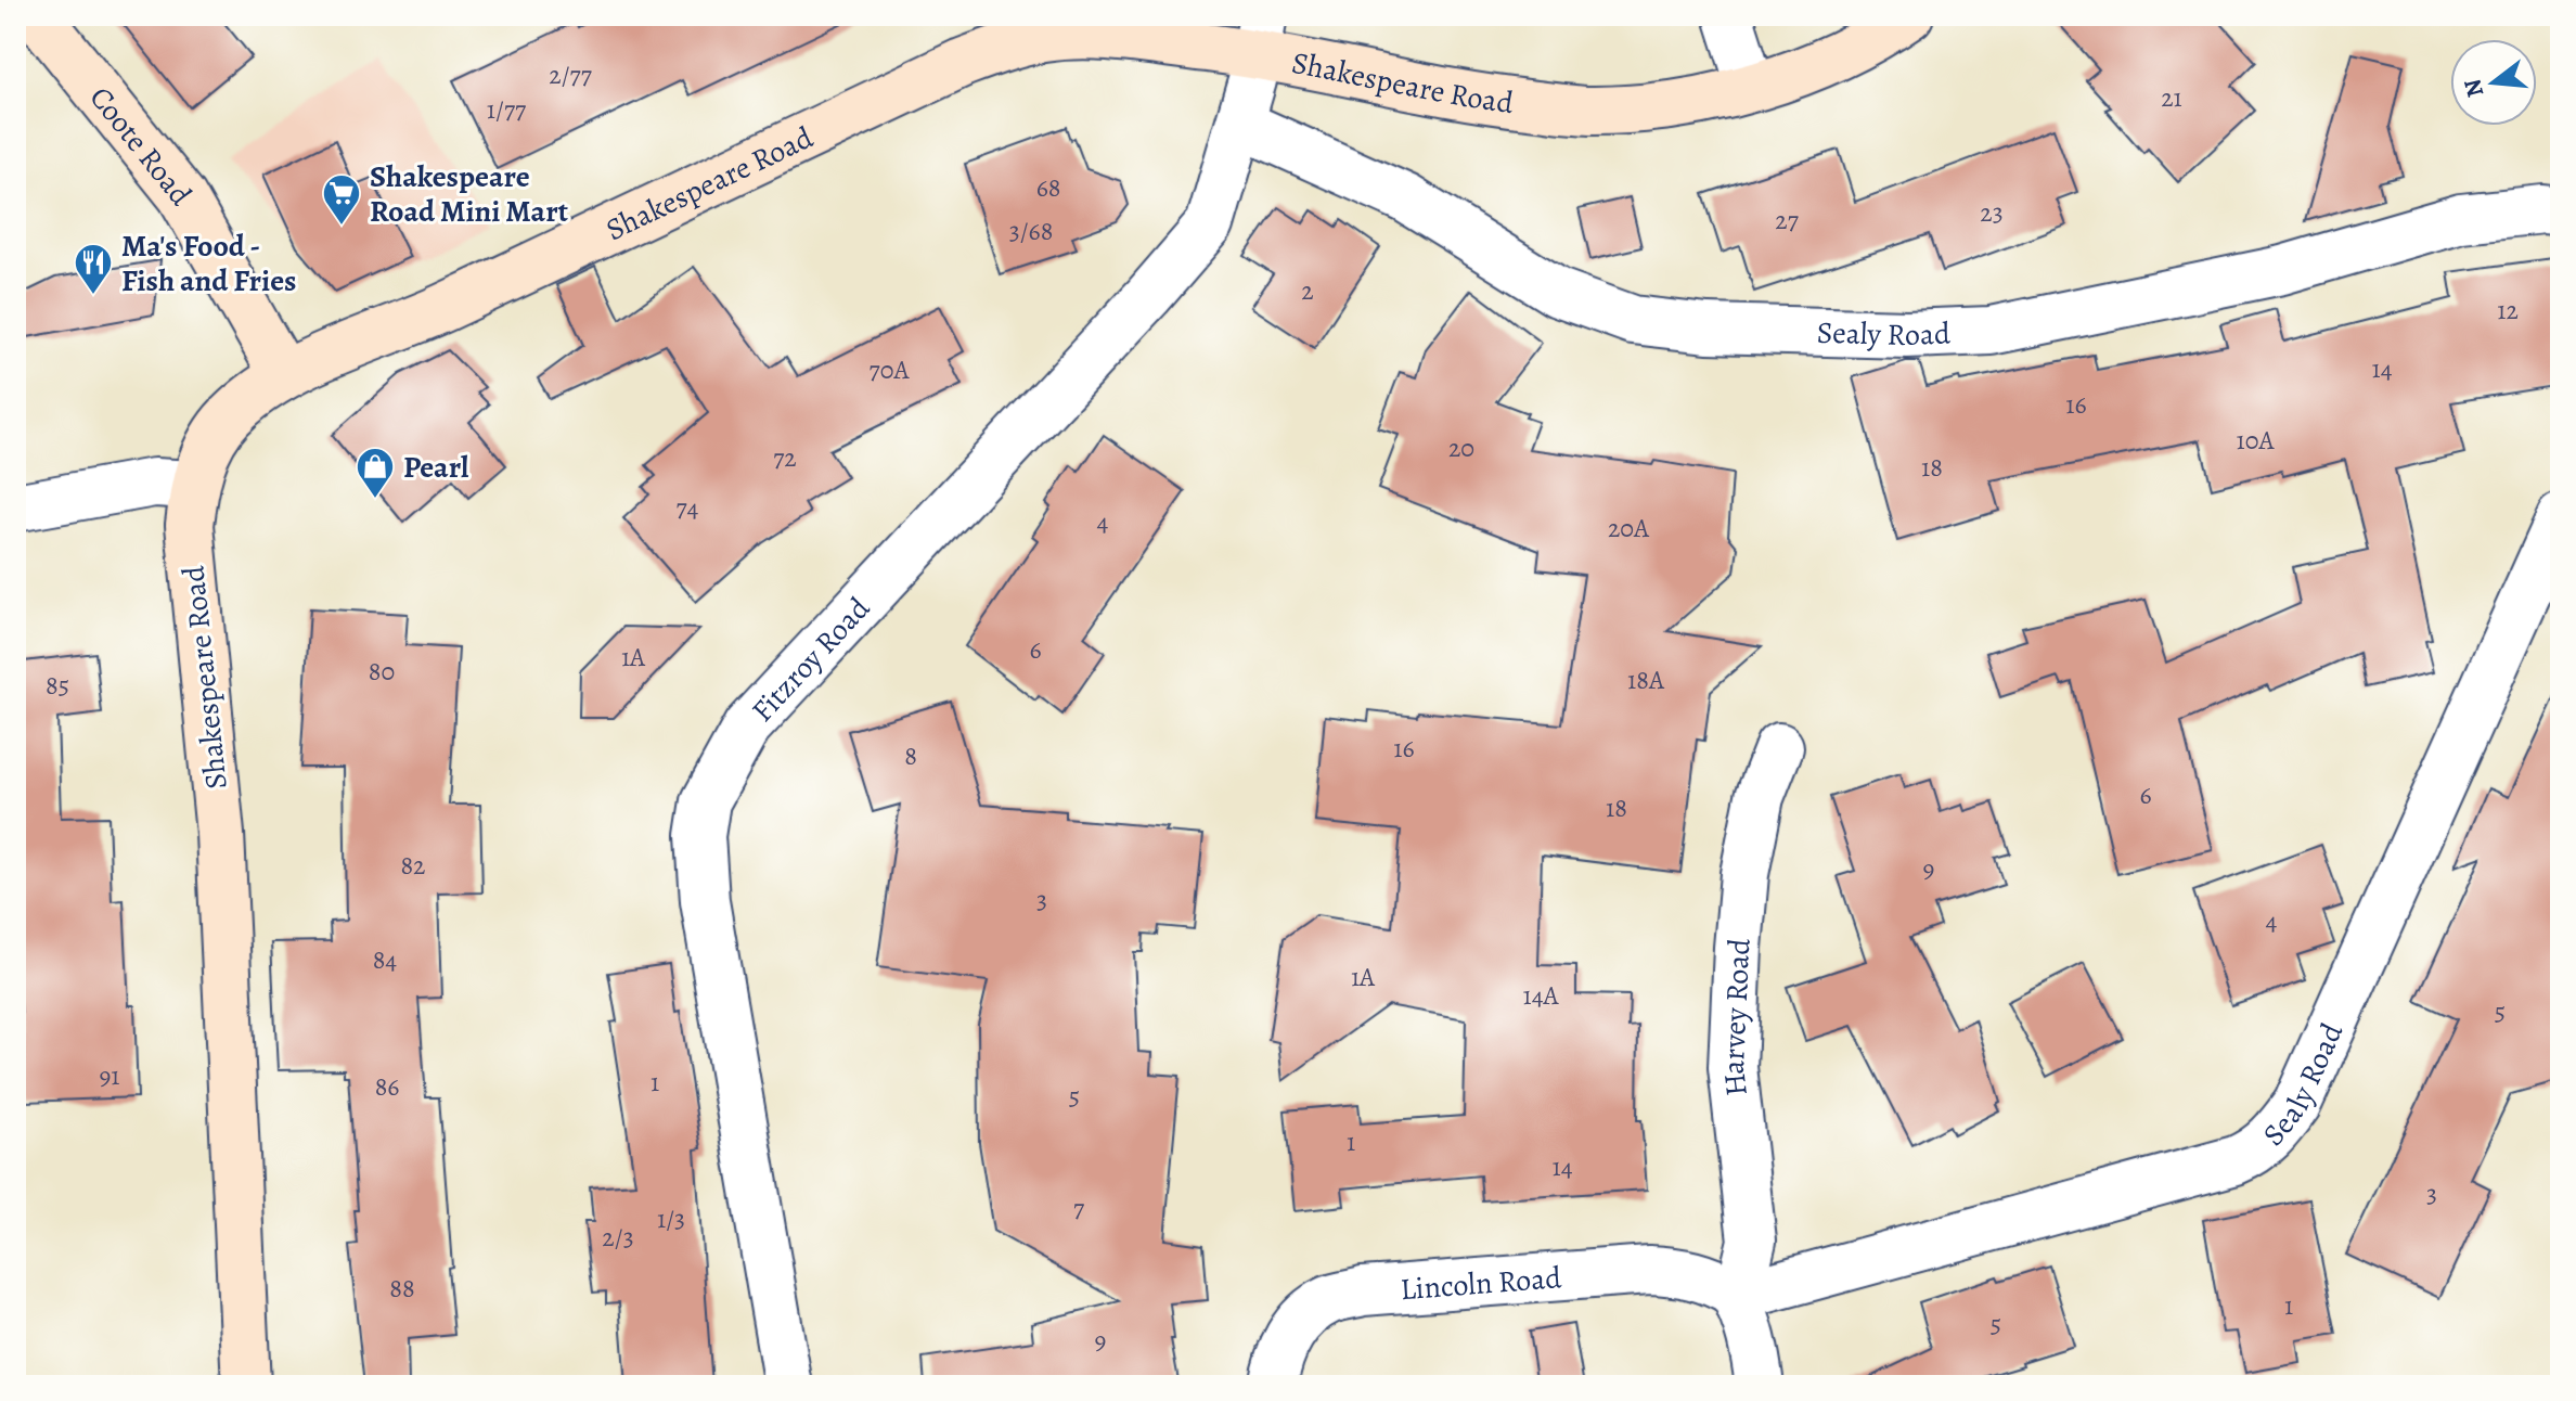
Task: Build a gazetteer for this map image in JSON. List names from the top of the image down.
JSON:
{
  "streets": {
    "street": [
      "Shakespeare Road",
      "Coote Road",
      "Sealy Road",
      "Fitzroy Road",
      "Harvey Road",
      "Lincoln Road"
    ]
  },
  "crossings": [
    ["Shakespeare Road", "Coote Road"],
    ["Shakespeare Road", "Fitzroy Road"],
    ["Sealy Road", "Fitzroy Road"],
    ["Sealy Road", "Harvey Road"],
    ["Sealy Road", "Lincoln Road"],
    ["Harvey Road", "Lincoln Road"]
  ],
  "places": {
    "supermarket": ["Shakespeare Road Mini Mart"],
    "restaurant": ["Ma's Food - Fish and Fries"],
    "shop": ["Pearl"]
  },
  "house_numbers": [
    "2/77",
    "21",
    "1/77",
    "68",
    "23",
    "27",
    "3/68",
    "2",
    "12",
    "14",
    "70A",
    "16",
    "10A",
    "20",
    "72",
    "18",
    "74",
    "4",
    "20A",
    "6",
    "1A",
    "80",
    "18A",
    "85",
    "16",
    "8",
    "6",
    "18",
    "82",
    "9",
    "3",
    "4",
    "84",
    "1A",
    "14A",
    "5",
    "91",
    "1",
    "86",
    "5",
    "1",
    "14",
    "3",
    "7",
    "1/3",
    "2/3",
    "88",
    "1",
    "5",
    "9"
  ],
  "north": "left"
}
